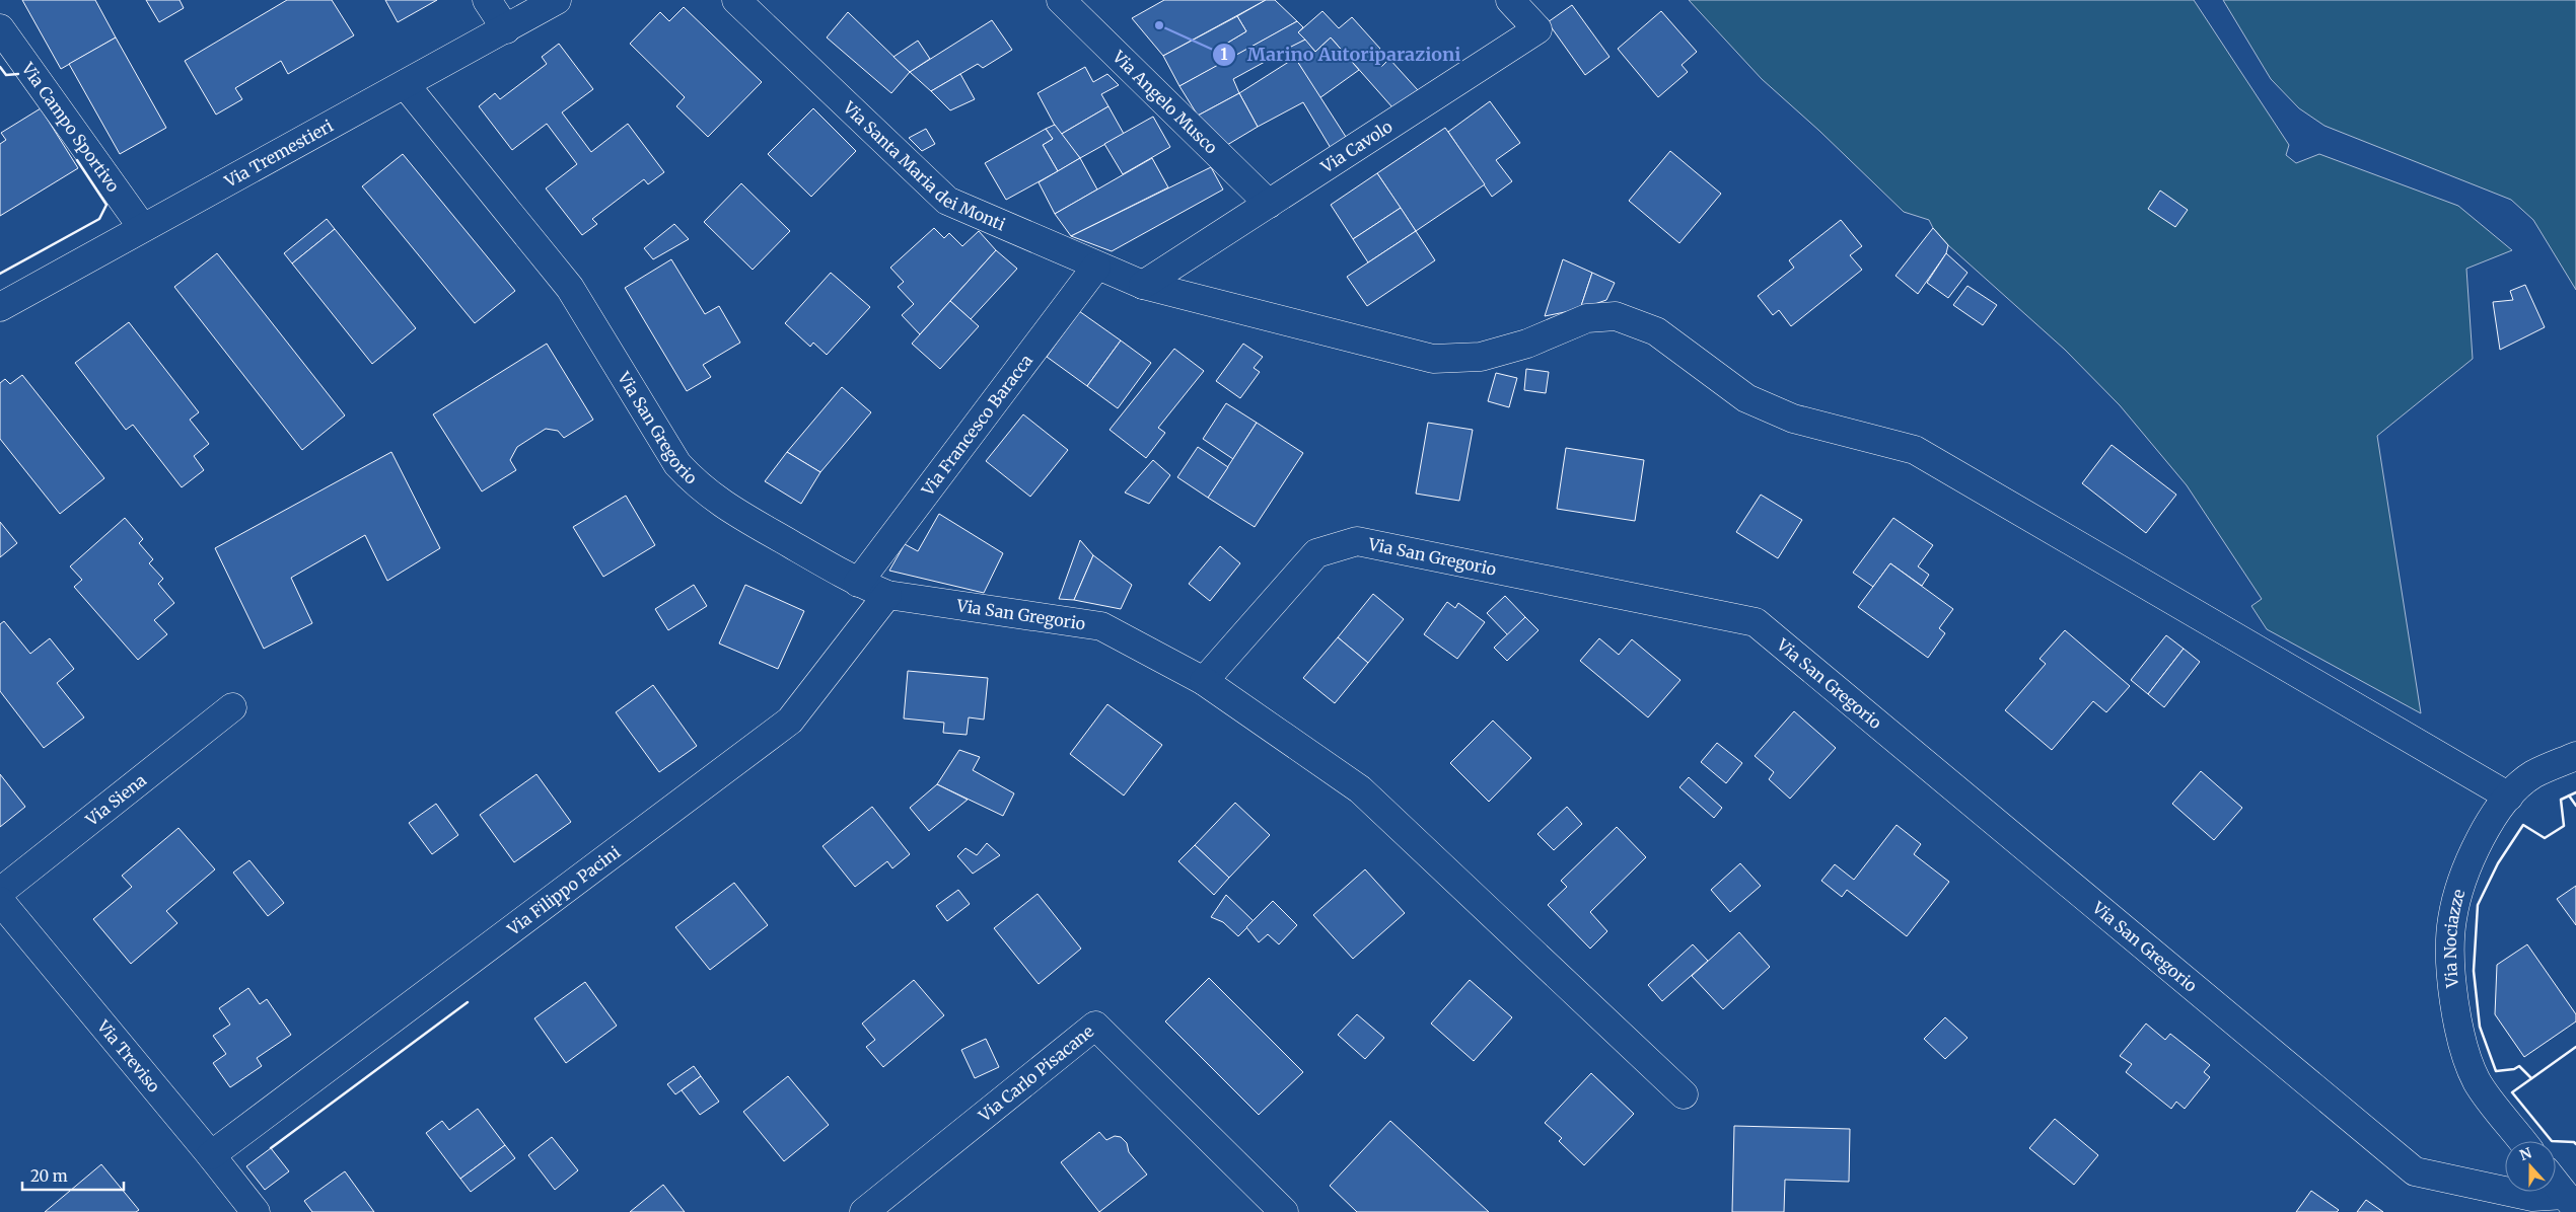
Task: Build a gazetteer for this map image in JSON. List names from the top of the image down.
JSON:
{
  "streets": {
    "street": [
      "Via Angelo Musco",
      "Via Campo Sportivo",
      "Via Cavolo",
      "Via Tremestieri",
      "Via Santa Maria dei Monti",
      "Via Francesco Baracca",
      "Via San Gregorio",
      "Via Siena",
      "Via Filippo Pacini",
      "Via Nociazze",
      "Via Treviso",
      "Via Carlo Pisacane"
    ]
  },
  "crossings": [
    ["Via Angelo Musco", "Via Cavolo"],
    ["Via Campo Sportivo", "Via Tremestieri"],
    ["Via Cavolo", "Via Santa Maria dei Monti"],
    ["Via Tremestieri", "Via San Gregorio"],
    ["Via Santa Maria dei Monti", "Via Francesco Baracca"],
    ["Via Santa Maria dei Monti", "Via Nociazze"],
    ["Via Francesco Baracca", "Via San Gregorio"],
    ["Via San Gregorio", "Via Filippo Pacini"],
    ["Via Filippo Pacini", "Via Treviso"]
  ],
  "places": ["Marino Autoriparazioni"],
  "scale_bar": "20 m",
  "north": "top"
}
